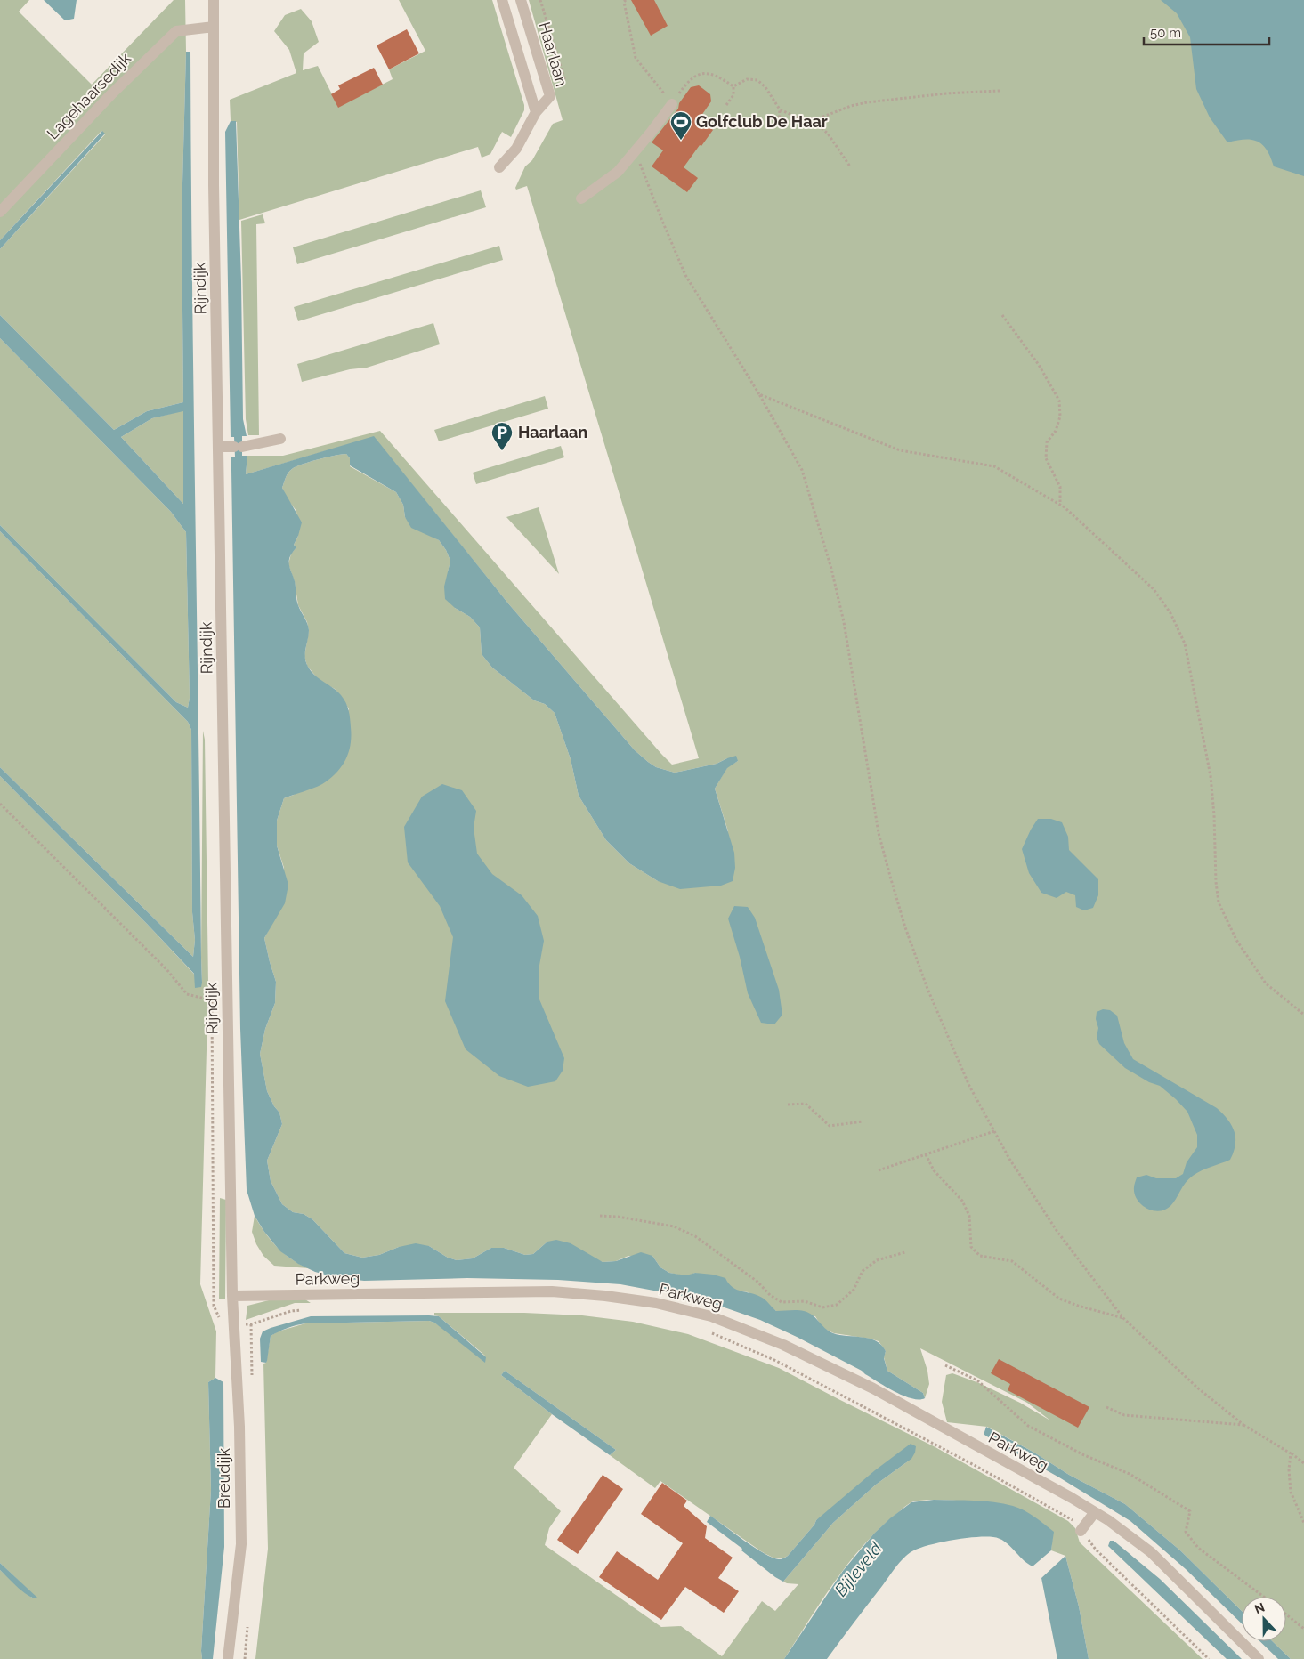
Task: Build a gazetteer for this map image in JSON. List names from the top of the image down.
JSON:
{
  "streets": {
    "street": [
      "Haarlaan",
      "Lagehaarsedijk",
      "Rijndijk",
      "Parkweg",
      "Breudijk"
    ]
  },
  "crossings": [
    ["Lagehaarsedijk", "Rijndijk"],
    ["Rijndijk", "Parkweg"],
    ["Rijndijk", "Breudijk"],
    ["Parkweg", "Breudijk"]
  ],
  "water": ["Bijleveld"],
  "places": {
    "sports": ["Golfclub De Haar"],
    "parking": ["Haarlaan"]
  },
  "scale_bar": "50 m",
  "north": "top"
}
